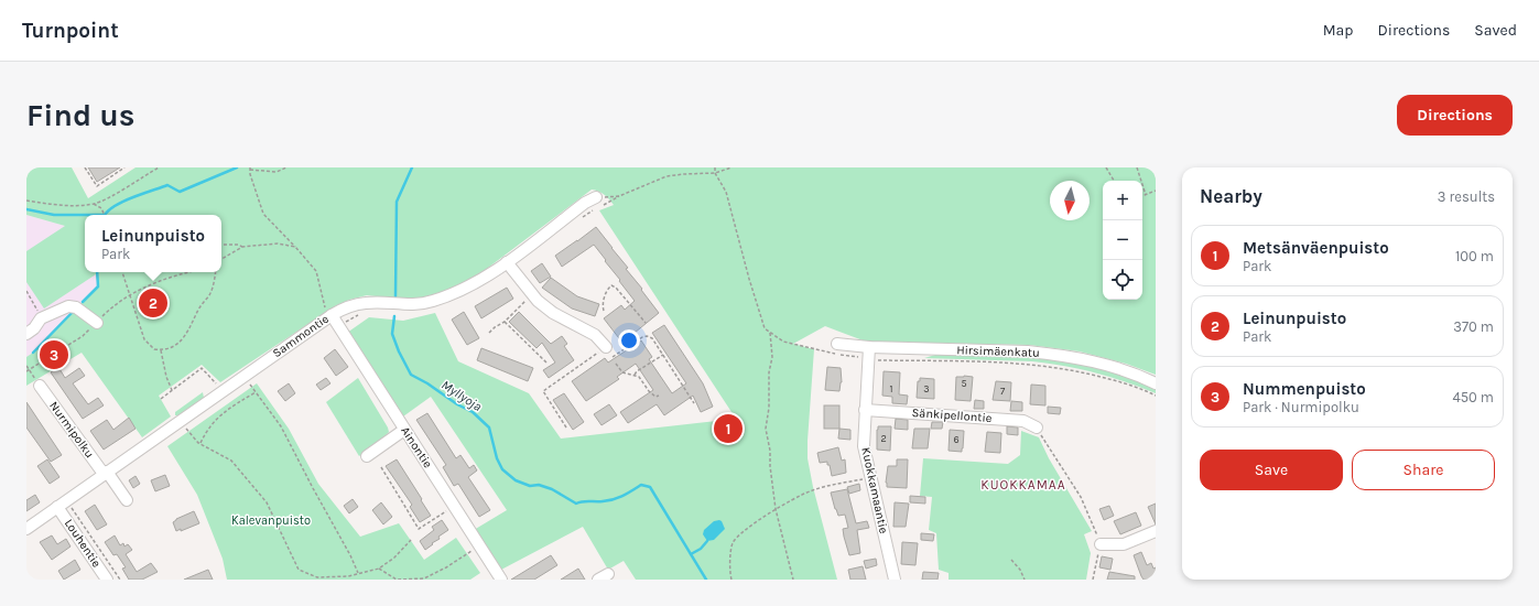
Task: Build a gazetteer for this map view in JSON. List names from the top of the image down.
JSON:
{
  "streets": {
    "street": [
      "Sammontie",
      "Hirsimäenkatu",
      "Sänkipellontie",
      "Nurmipolku",
      "Ainontie",
      "Kuokkamaantie",
      "Louhentie"
    ]
  },
  "crossings": [
    ["Sammontie", "Nurmipolku"],
    ["Sammontie", "Ainontie"],
    ["Sammontie", "Louhentie"],
    ["Hirsimäenkatu", "Kuokkamaantie"],
    ["Sänkipellontie", "Kuokkamaantie"]
  ],
  "districts": ["KUOKKAMAA"],
  "water": ["Myllyoja"],
  "parks": ["Kalevanpuisto"],
  "house_numbers": [
    "5",
    "1",
    "3",
    "7",
    "2",
    "6"
  ],
  "north": "bottom",
  "page": {
    "header": "Turnpoint",
    "nav": ["Map", "Directions", "Saved"],
    "buttons": [
      "Directions",
      ["Save", "Share"]
    ],
    "title": "Find us",
    "heading": ["Nearby", "3 results"],
    "map_buttons": ["+", "−"],
    "popup": ["Leinunpuisto", "Park"],
    "list": [
      {
        "mark": "1",
        "name": "Metsänväenpuisto",
        "note": "Park",
        "value": "100 m"
      },
      {
        "mark": "2",
        "name": "Leinunpuisto",
        "note": "Park",
        "value": "370 m"
      },
      {
        "mark": "3",
        "name": "Nummenpuisto",
        "note": "Park · Nurmipolku",
        "value": "450 m"
      }
    ],
    "pins": ["2", "3", "1"]
  }
}
